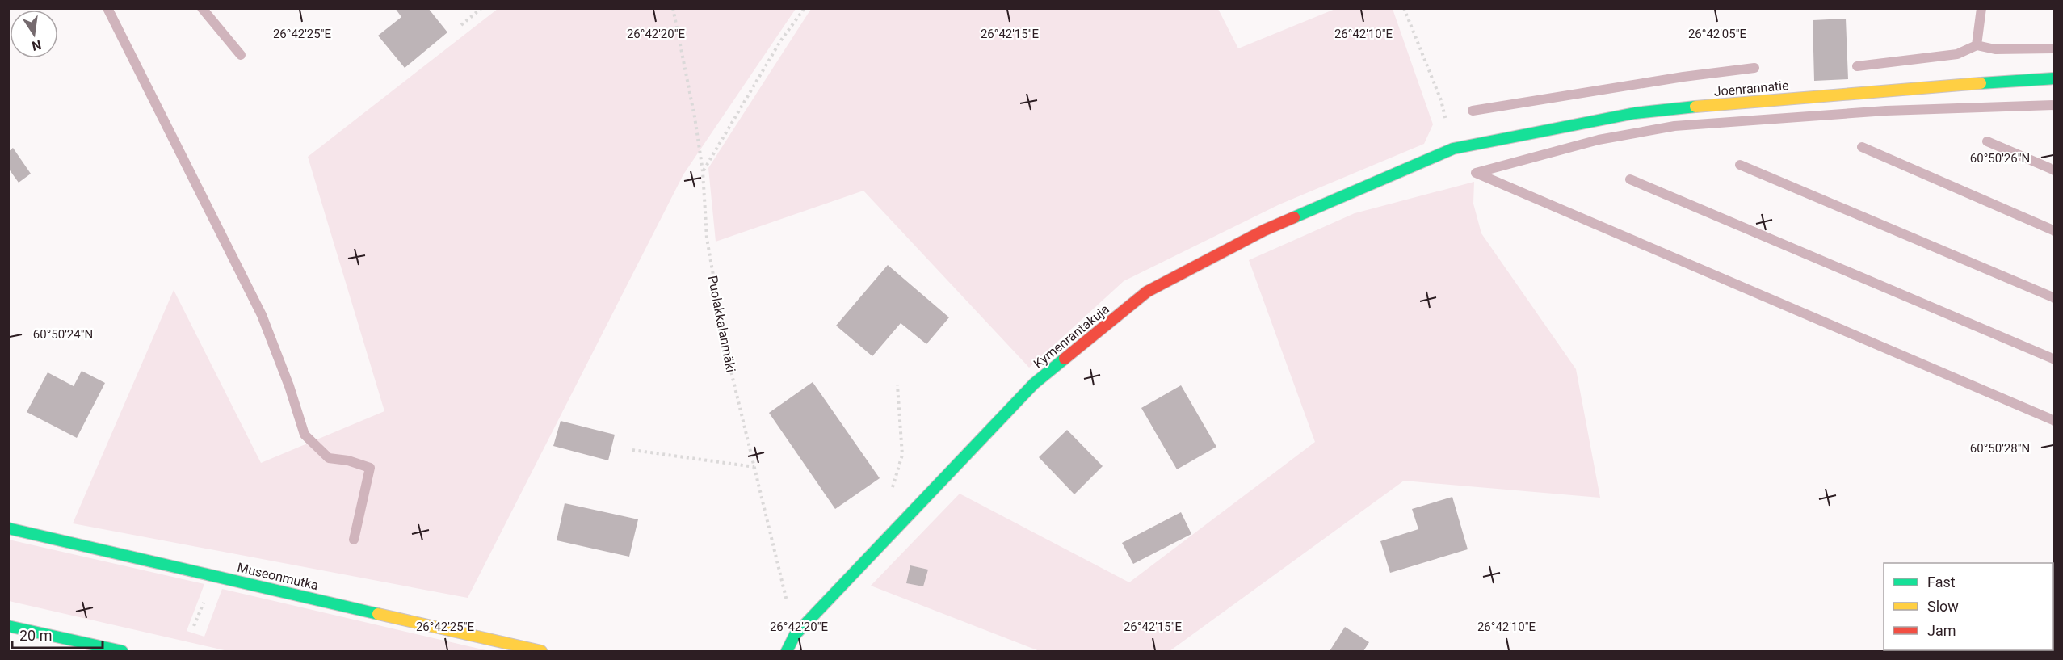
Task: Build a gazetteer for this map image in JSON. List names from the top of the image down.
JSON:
{
  "streets": {
    "street": ["Joenrannatie", "Kymenrantakuja", "Museonmutka"],
    "path": ["Puolakkalanmäki"]
  },
  "crossings": [
    ["Joenrannatie", "Kymenrantakuja"],
    ["Puolakkalanmäki", "Kymenrantakuja"]
  ],
  "legend": ["Fast", "Slow", "Jam"],
  "scale_bar": "20 m",
  "north": "bottom",
  "coordinates": [
    "26°42'25\"E",
    "26°42'20\"E",
    "26°42'15\"E",
    "26°42'10\"E",
    "26°42'05\"E",
    "60°50'26\"N",
    "60°50'24\"N",
    "60°50'28\"N"
  ]
}
